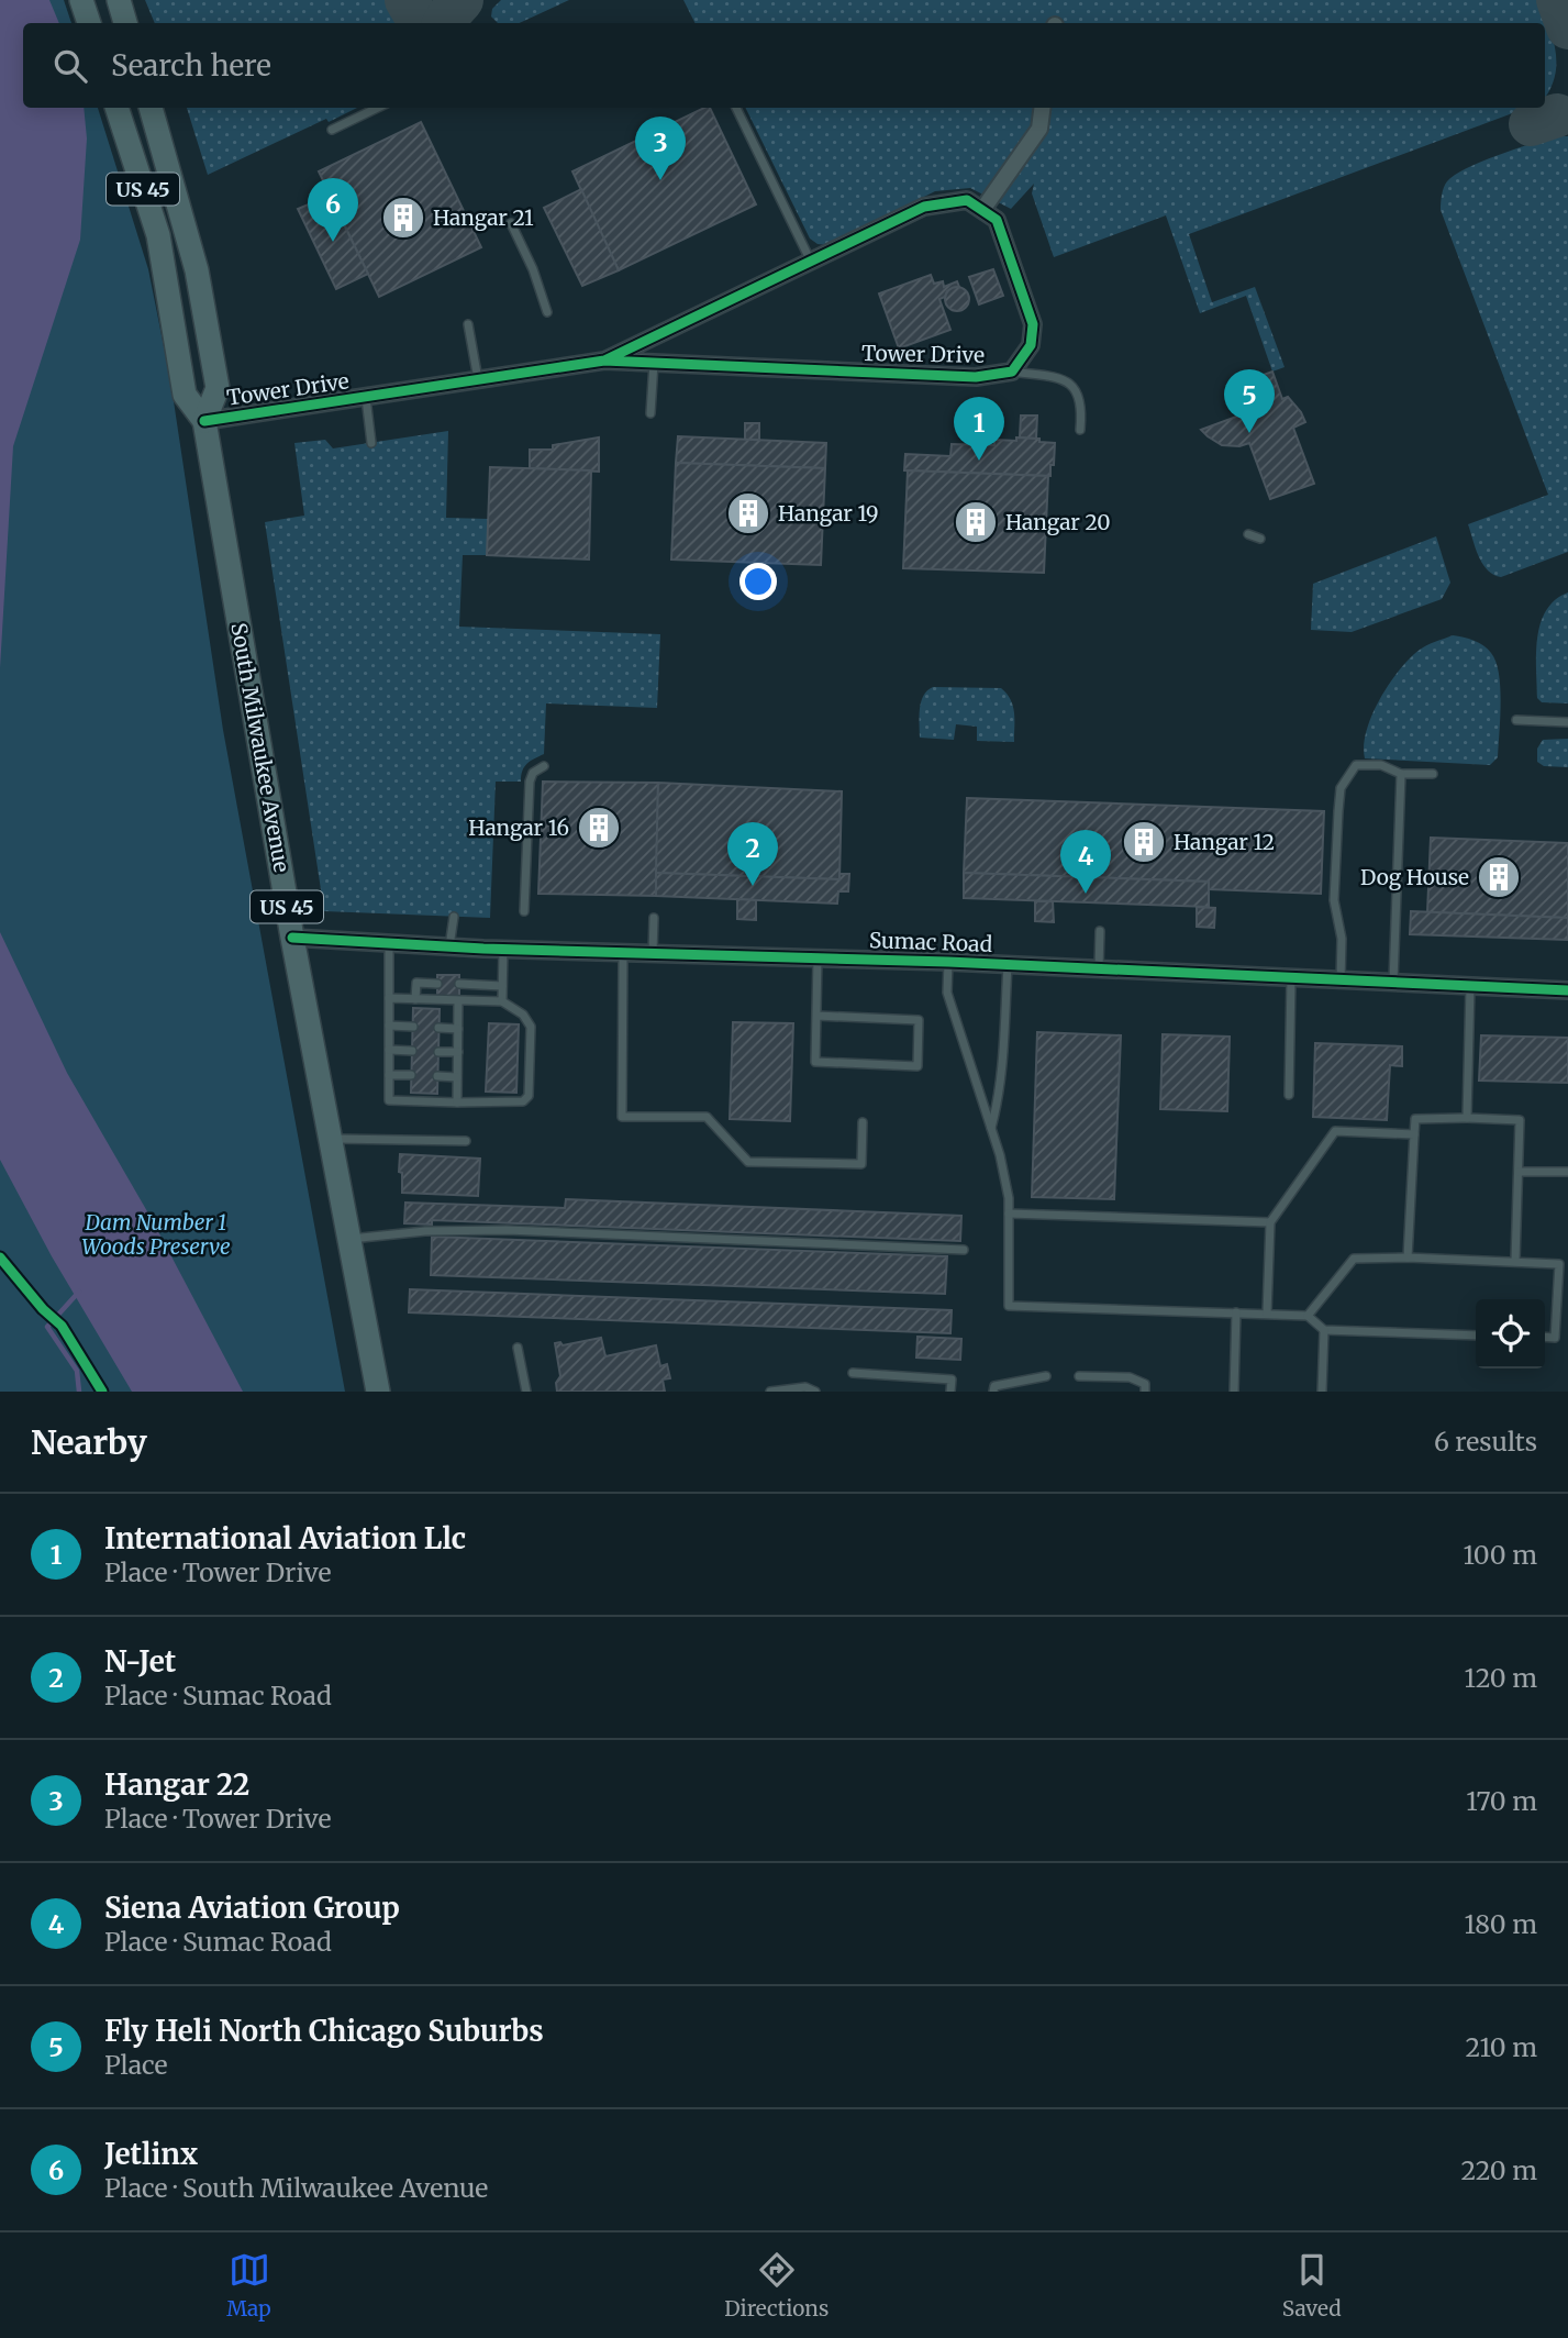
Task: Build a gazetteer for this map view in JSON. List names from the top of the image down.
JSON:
{
  "streets": {
    "main road": ["US 45", "South Milwaukee Avenue"],
    "street": ["Tower Drive", "Sumac Road"]
  },
  "crossings": [
    ["Tower Drive", "South Milwaukee Avenue"],
    ["South Milwaukee Avenue", "Sumac Road"]
  ],
  "parks": ["Dam Number 1 Woods Preserve"],
  "places": {
    "building": [
      "Hangar 21",
      "Hangar 19",
      "Hangar 20",
      "Hangar 16",
      "Hangar 12",
      "Dog House"
    ]
  },
  "page": {
    "search": "Search here",
    "pins": [
      "3",
      "6",
      "5",
      "1",
      "2",
      "4"
    ],
    "heading": ["Nearby", "6 results"],
    "list": [
      {
        "mark": "1",
        "name": "International Aviation Llc",
        "note": "Place · Tower Drive",
        "value": "100 m"
      },
      {
        "mark": "2",
        "name": "N-Jet",
        "note": "Place · Sumac Road",
        "value": "120 m"
      },
      {
        "mark": "3",
        "name": "Hangar 22",
        "note": "Place · Tower Drive",
        "value": "170 m"
      },
      {
        "mark": "4",
        "name": "Siena Aviation Group",
        "note": "Place · Sumac Road",
        "value": "180 m"
      },
      {
        "mark": "5",
        "name": "Fly Heli North Chicago Suburbs",
        "note": "Place",
        "value": "210 m"
      },
      {
        "mark": "6",
        "name": "Jetlinx",
        "note": "Place · South Milwaukee Avenue",
        "value": "220 m"
      }
    ],
    "nav": ["Map", "Directions", "Saved"]
  }
}
